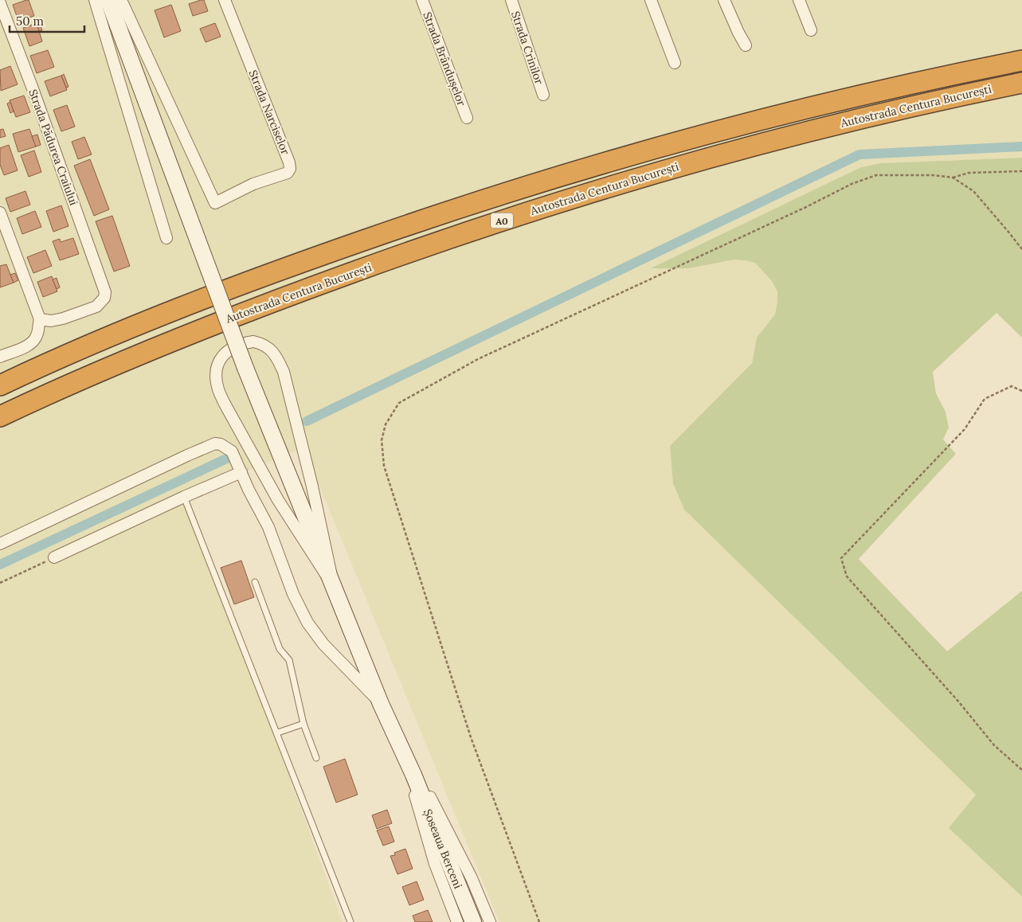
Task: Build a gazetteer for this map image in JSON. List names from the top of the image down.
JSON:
{
  "streets": {
    "highway": ["Autostrada Centura București", "A0"],
    "main road": ["Șoseaua Berceni"],
    "street": [
      "Strada Crinilor",
      "Strada Brândușelor",
      "Strada Narciselor",
      "Strada Pădurea Craiului"
    ]
  },
  "scale_bar": "50 m"
}
